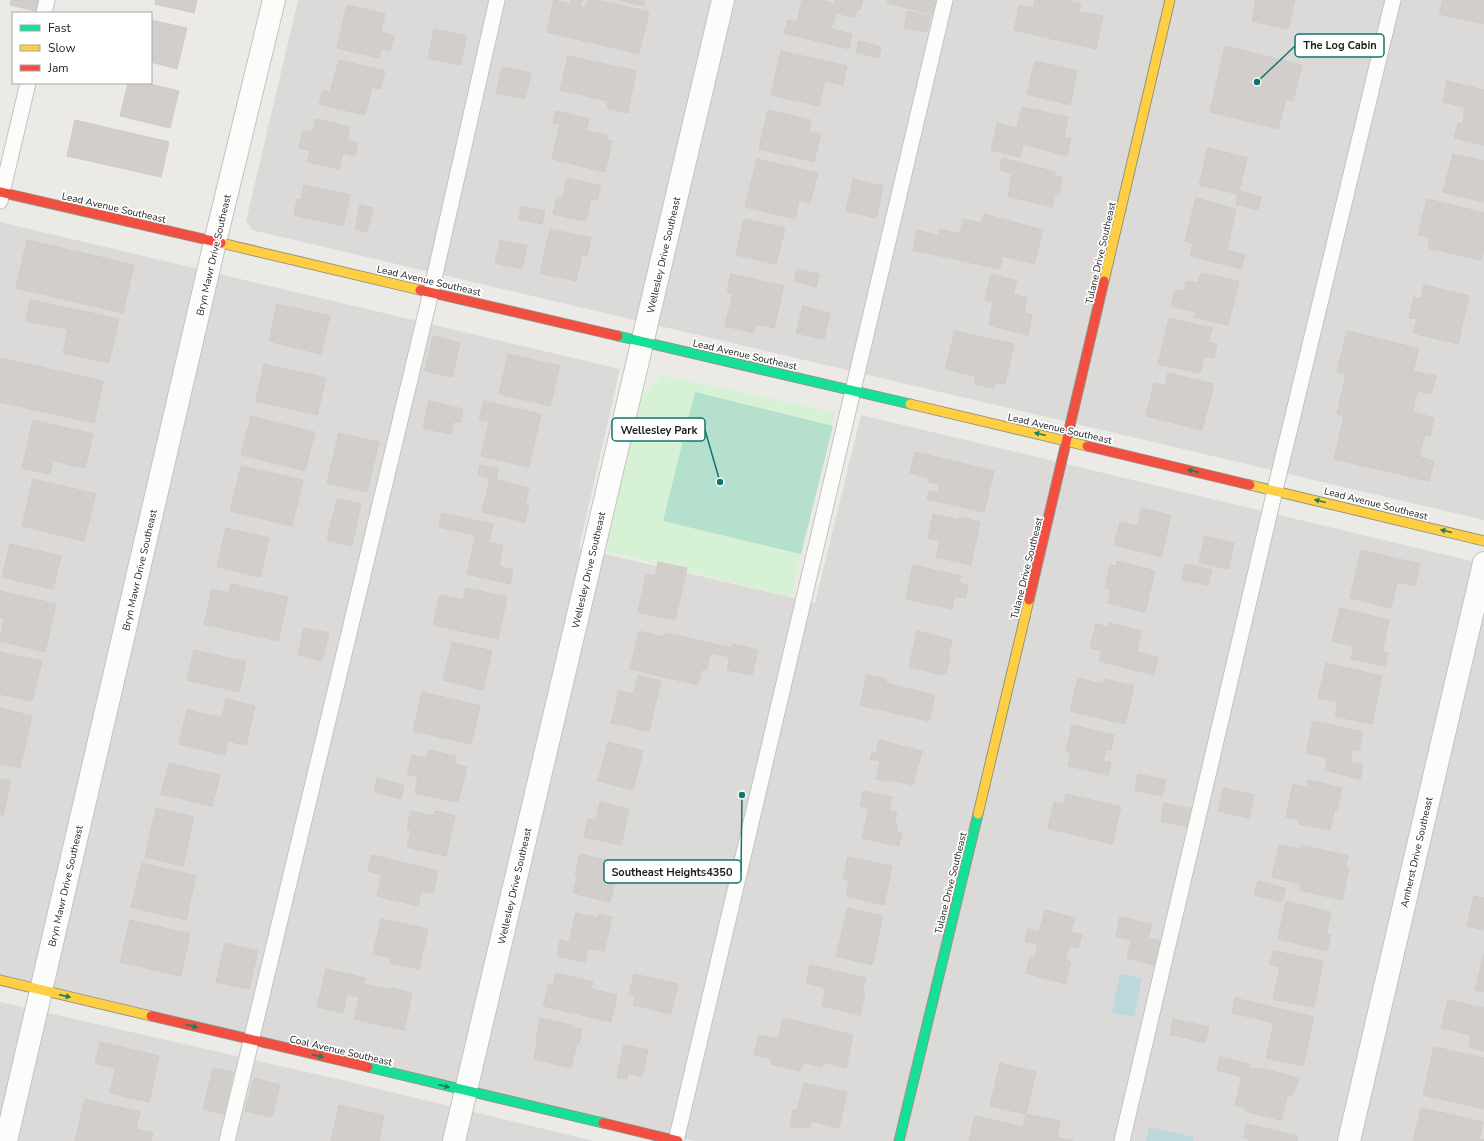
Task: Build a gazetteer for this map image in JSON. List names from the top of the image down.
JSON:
{
  "streets": {
    "main road": ["Lead Avenue Southeast", "Tulane Drive Southeast", "Coal Avenue Southeast"],
    "street": ["Bryn Mawr Drive Southeast", "Wellesley Drive Southeast", "Amherst Drive Southeast"]
  },
  "crossings": [
    ["Lead Avenue Southeast", "Tulane Drive Southeast"],
    ["Lead Avenue Southeast", "Bryn Mawr Drive Southeast"],
    ["Lead Avenue Southeast", "Wellesley Drive Southeast"],
    ["Bryn Mawr Drive Southeast", "Coal Avenue Southeast"],
    ["Wellesley Drive Southeast", "Coal Avenue Southeast"]
  ],
  "one_way": ["Lead Avenue Southeast", "Coal Avenue Southeast"],
  "places": ["The Log Cabin", "Wellesley Park", "Southeast Heights4350"],
  "legend": ["Fast", "Slow", "Jam"]
}
